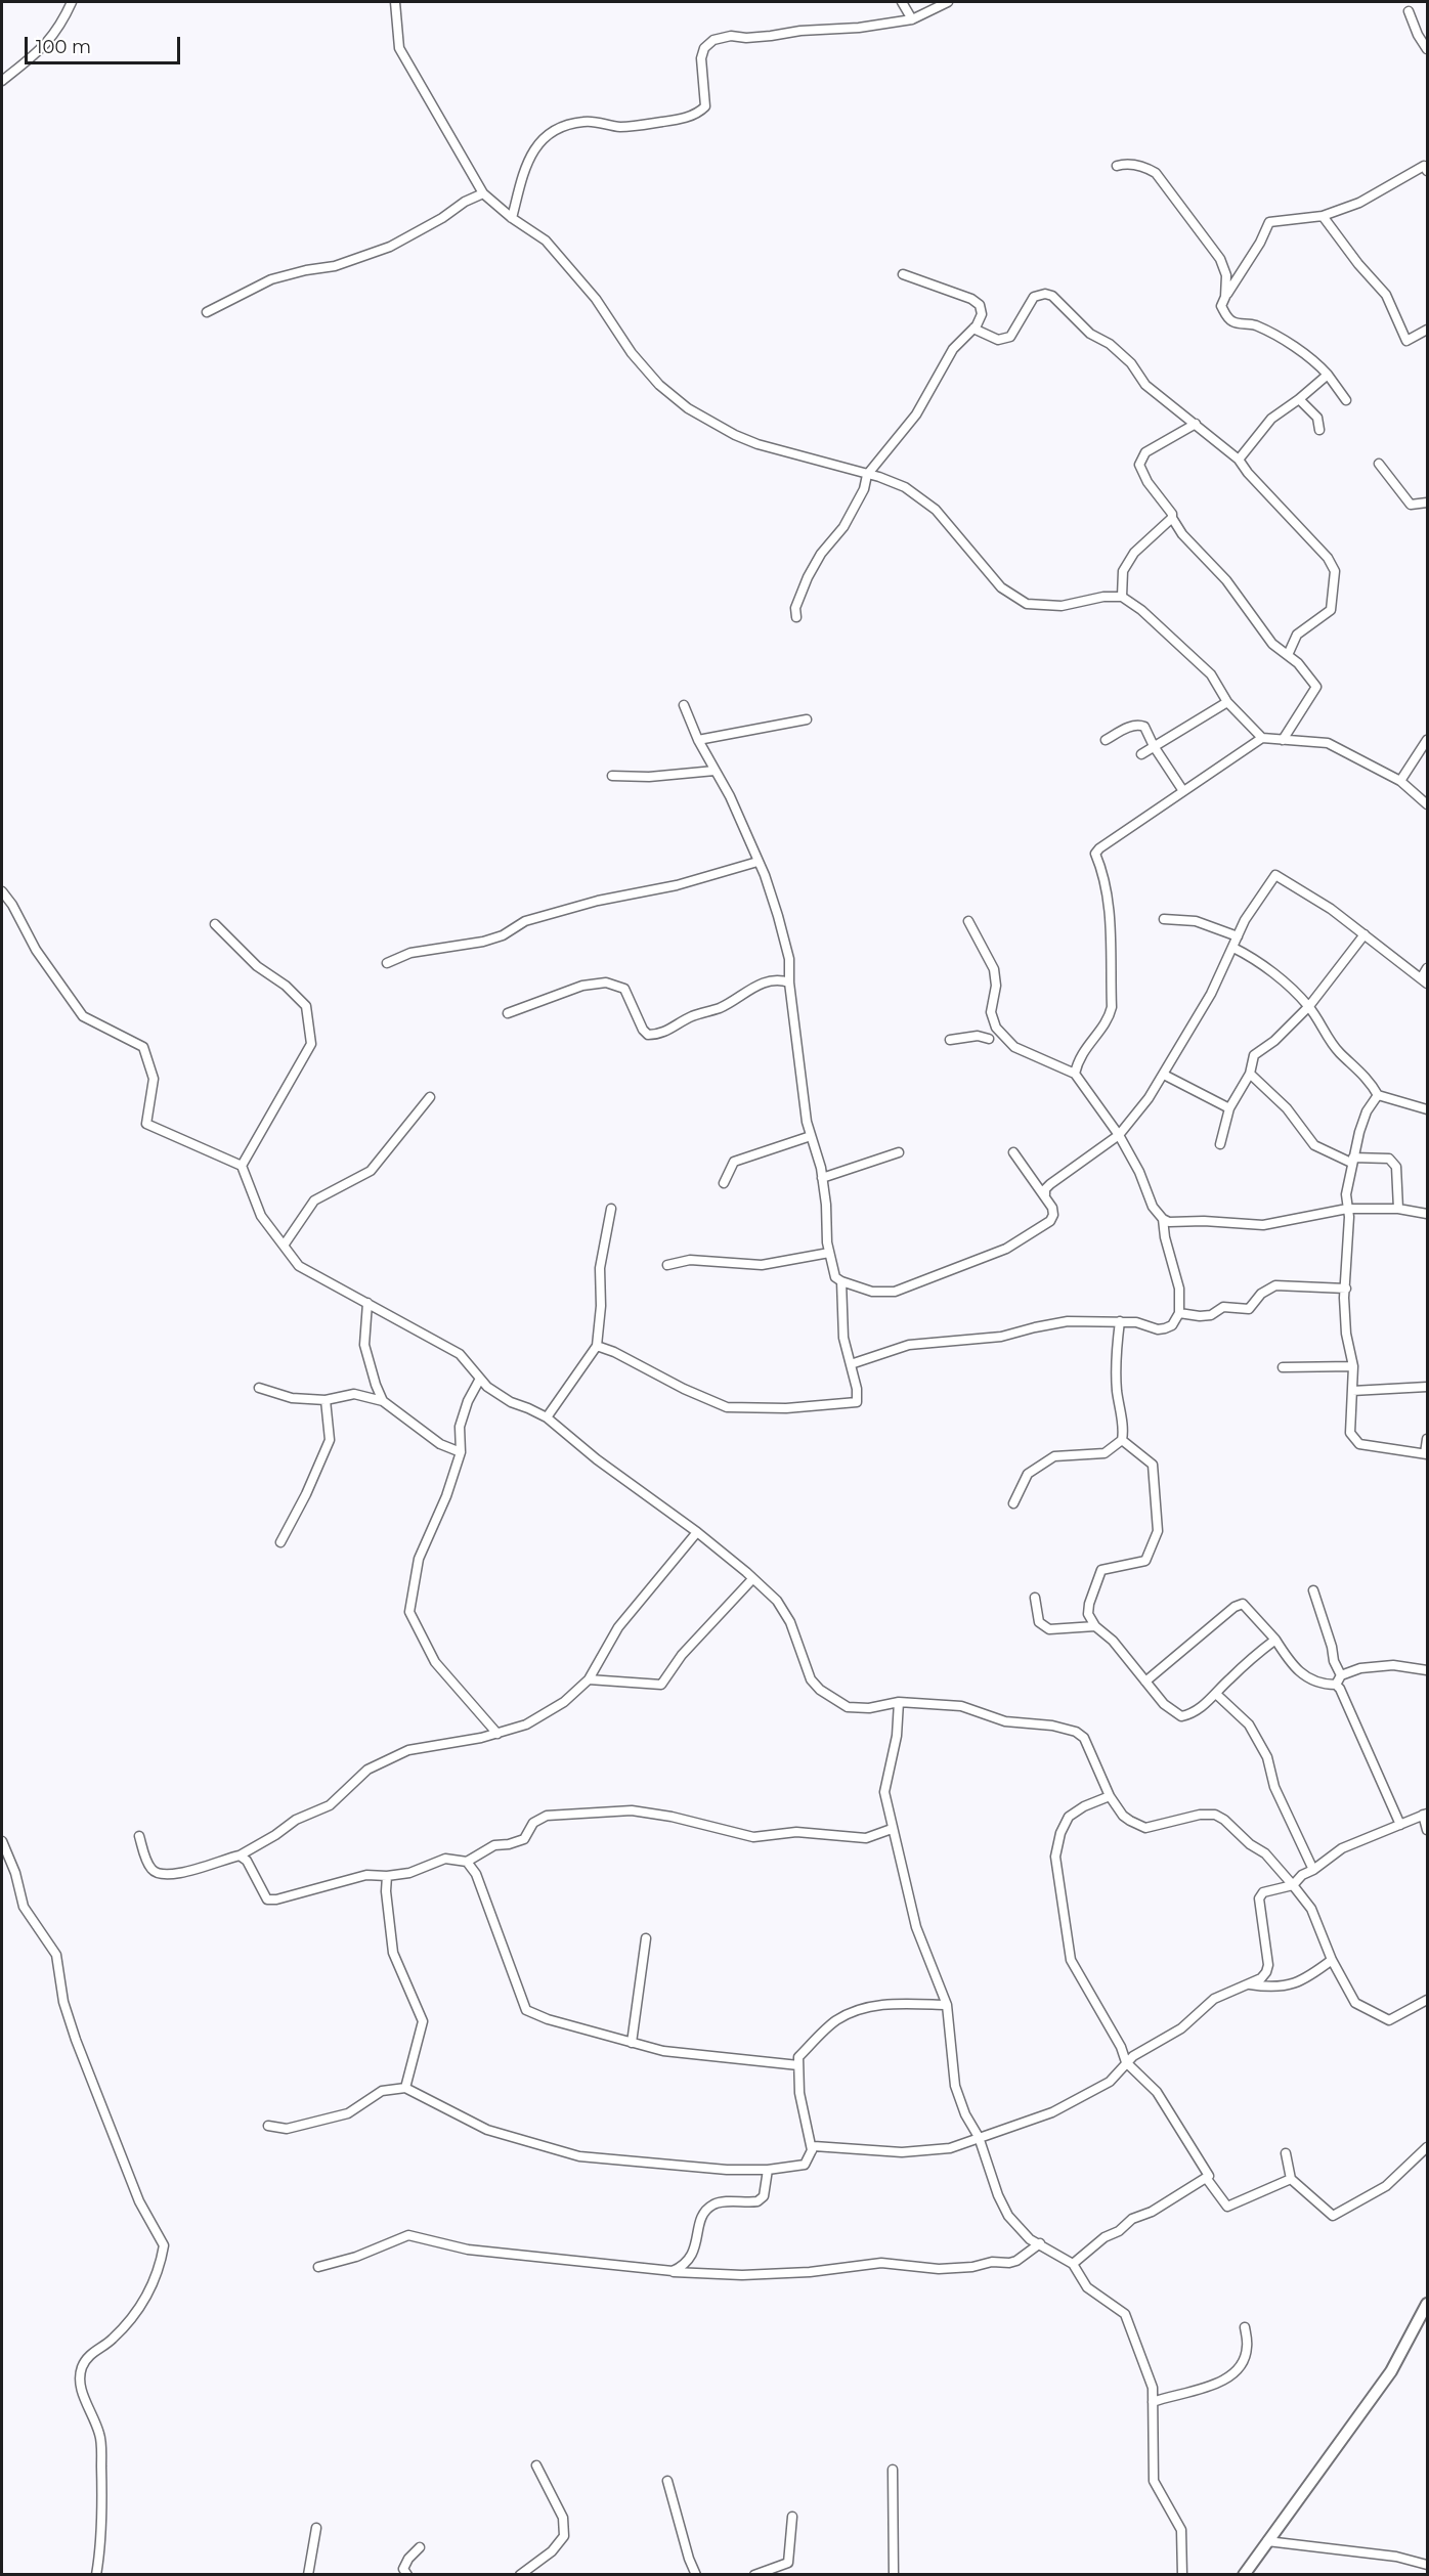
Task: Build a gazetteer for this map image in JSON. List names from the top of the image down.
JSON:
{
  "scale_bar": "100 m"
}
